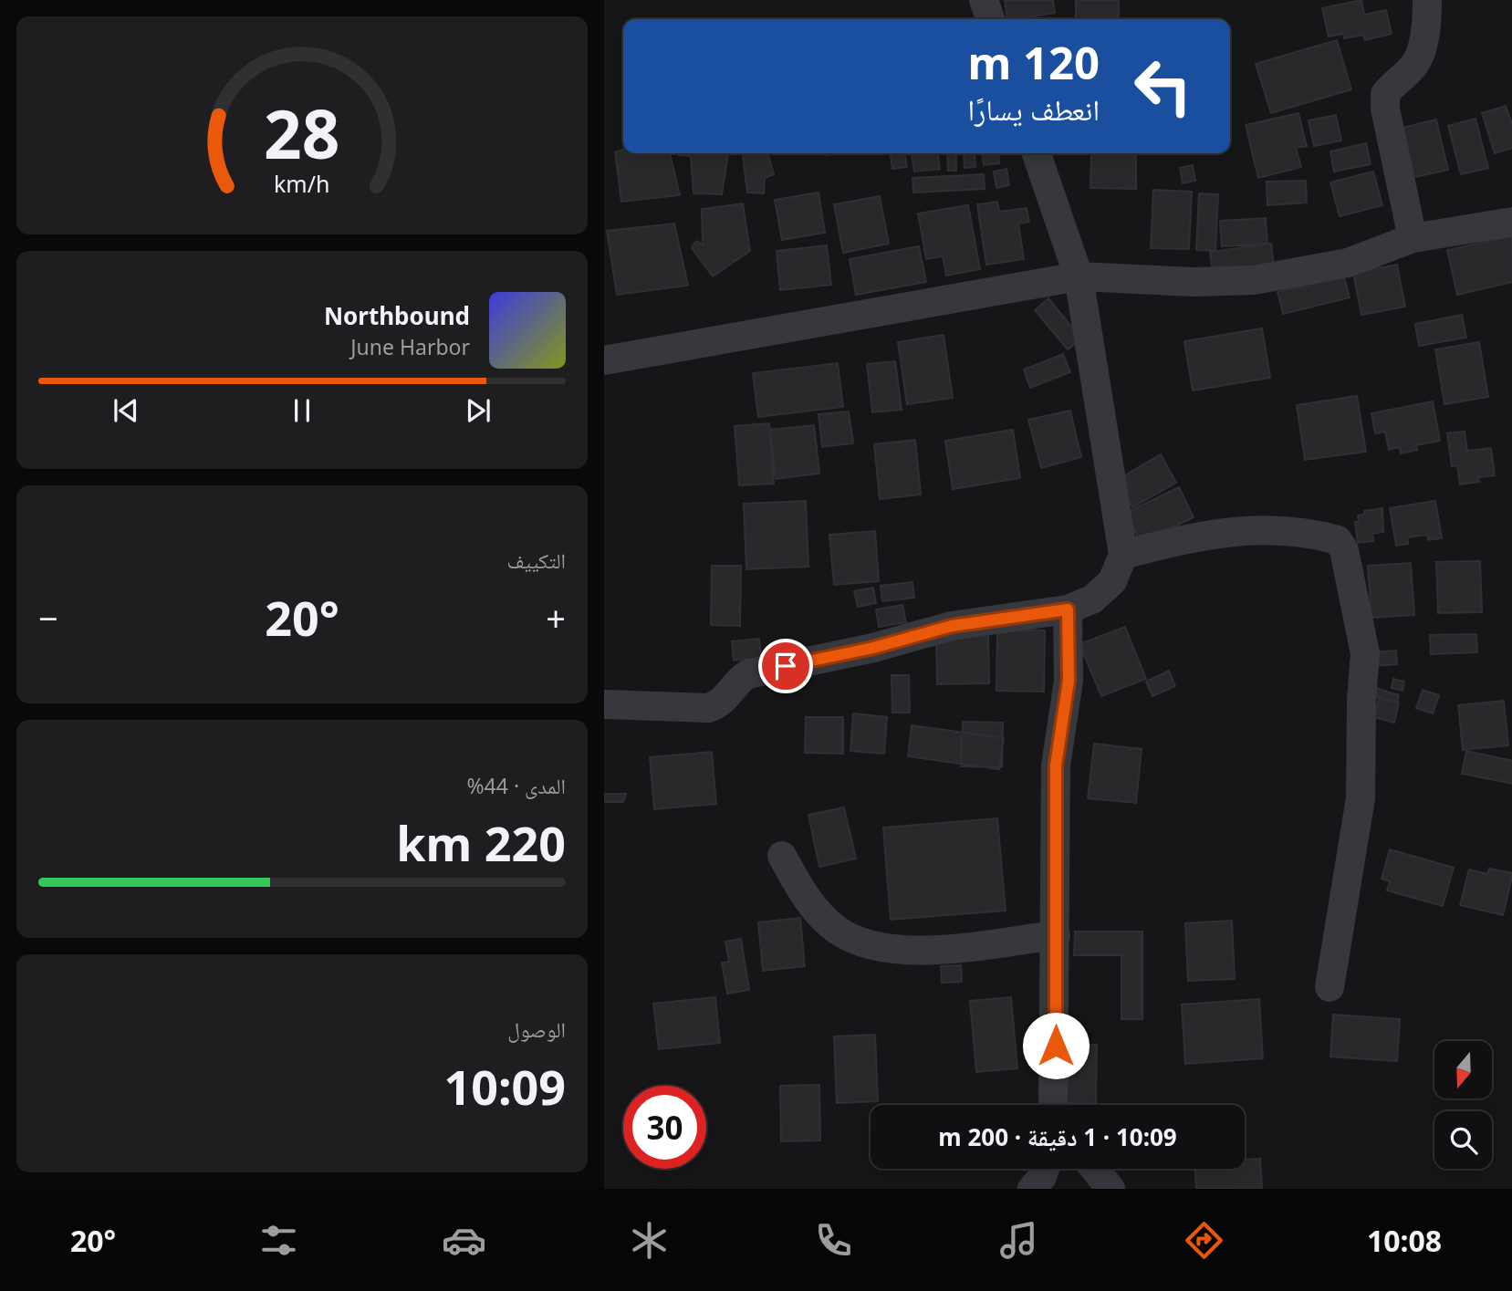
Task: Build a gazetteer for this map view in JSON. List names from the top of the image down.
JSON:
{
  "north": "bottom",
  "page": {
    "turn": ["120 m", "انعطف يسارًا"],
    "song": ["Northbound", "June Harbor"],
    "tile": [
      "التكييف",
      ["المدى · 44%", "220 km"],
      ["الوصول", "10:09"]
    ],
    "heat": ["−", "20°", "+"],
    "limit": "30",
    "trip": "10:09 · 1 دقيقة · 200 m",
    "tabs": ["10:08", "20°"],
    "gauge": ["28", "km/h"]
  }
}
